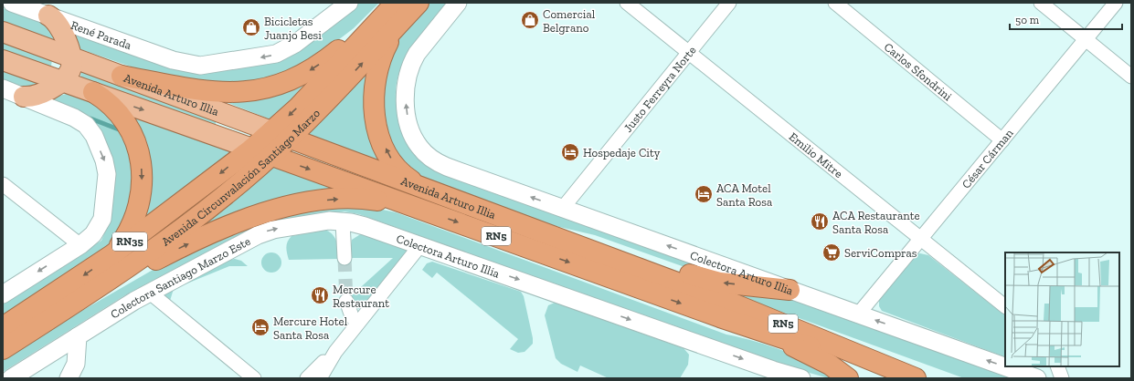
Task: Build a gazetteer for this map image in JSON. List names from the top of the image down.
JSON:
{
  "streets": {
    "highway": [
      "Avenida Arturo Illia",
      "Avenida Circunvalación Santiago Marzo",
      "RN5",
      "RN35"
    ],
    "street": [
      "René Parada",
      "Carlos Sfondrini",
      "Justo Ferreyra Norte",
      "Emilio Mitre",
      "César Cárman",
      "Colectora Arturo Illia",
      "Colectora Santiago Marzo Este"
    ]
  },
  "crossings": [
    ["Carlos Sfondrini", "César Cárman"],
    ["Justo Ferreyra Norte", "Emilio Mitre"],
    ["Justo Ferreyra Norte", "Colectora Arturo Illia"],
    ["Avenida Arturo Illia", "Avenida Circunvalación Santiago Marzo"],
    ["Emilio Mitre", "César Cárman"],
    ["César Cárman", "Colectora Arturo Illia"],
    ["Colectora Arturo Illia", "Colectora Santiago Marzo Este"]
  ],
  "one_way": ["René Parada", "Avenida Arturo Illia", "Colectora Santiago Marzo Este"],
  "places": {
    "shop": ["Comercial Belgrano", "Bicicletas Juanjo Besi"],
    "hotel": ["Hospedaje City", "ACA Motel Santa Rosa", "Mercure Hotel Santa Rosa"],
    "restaurant": ["ACA Restaurante Santa Rosa", "Mercure Restaurant"],
    "supermarket": ["ServiCompras"]
  },
  "scale_bar": "50 m"
}
